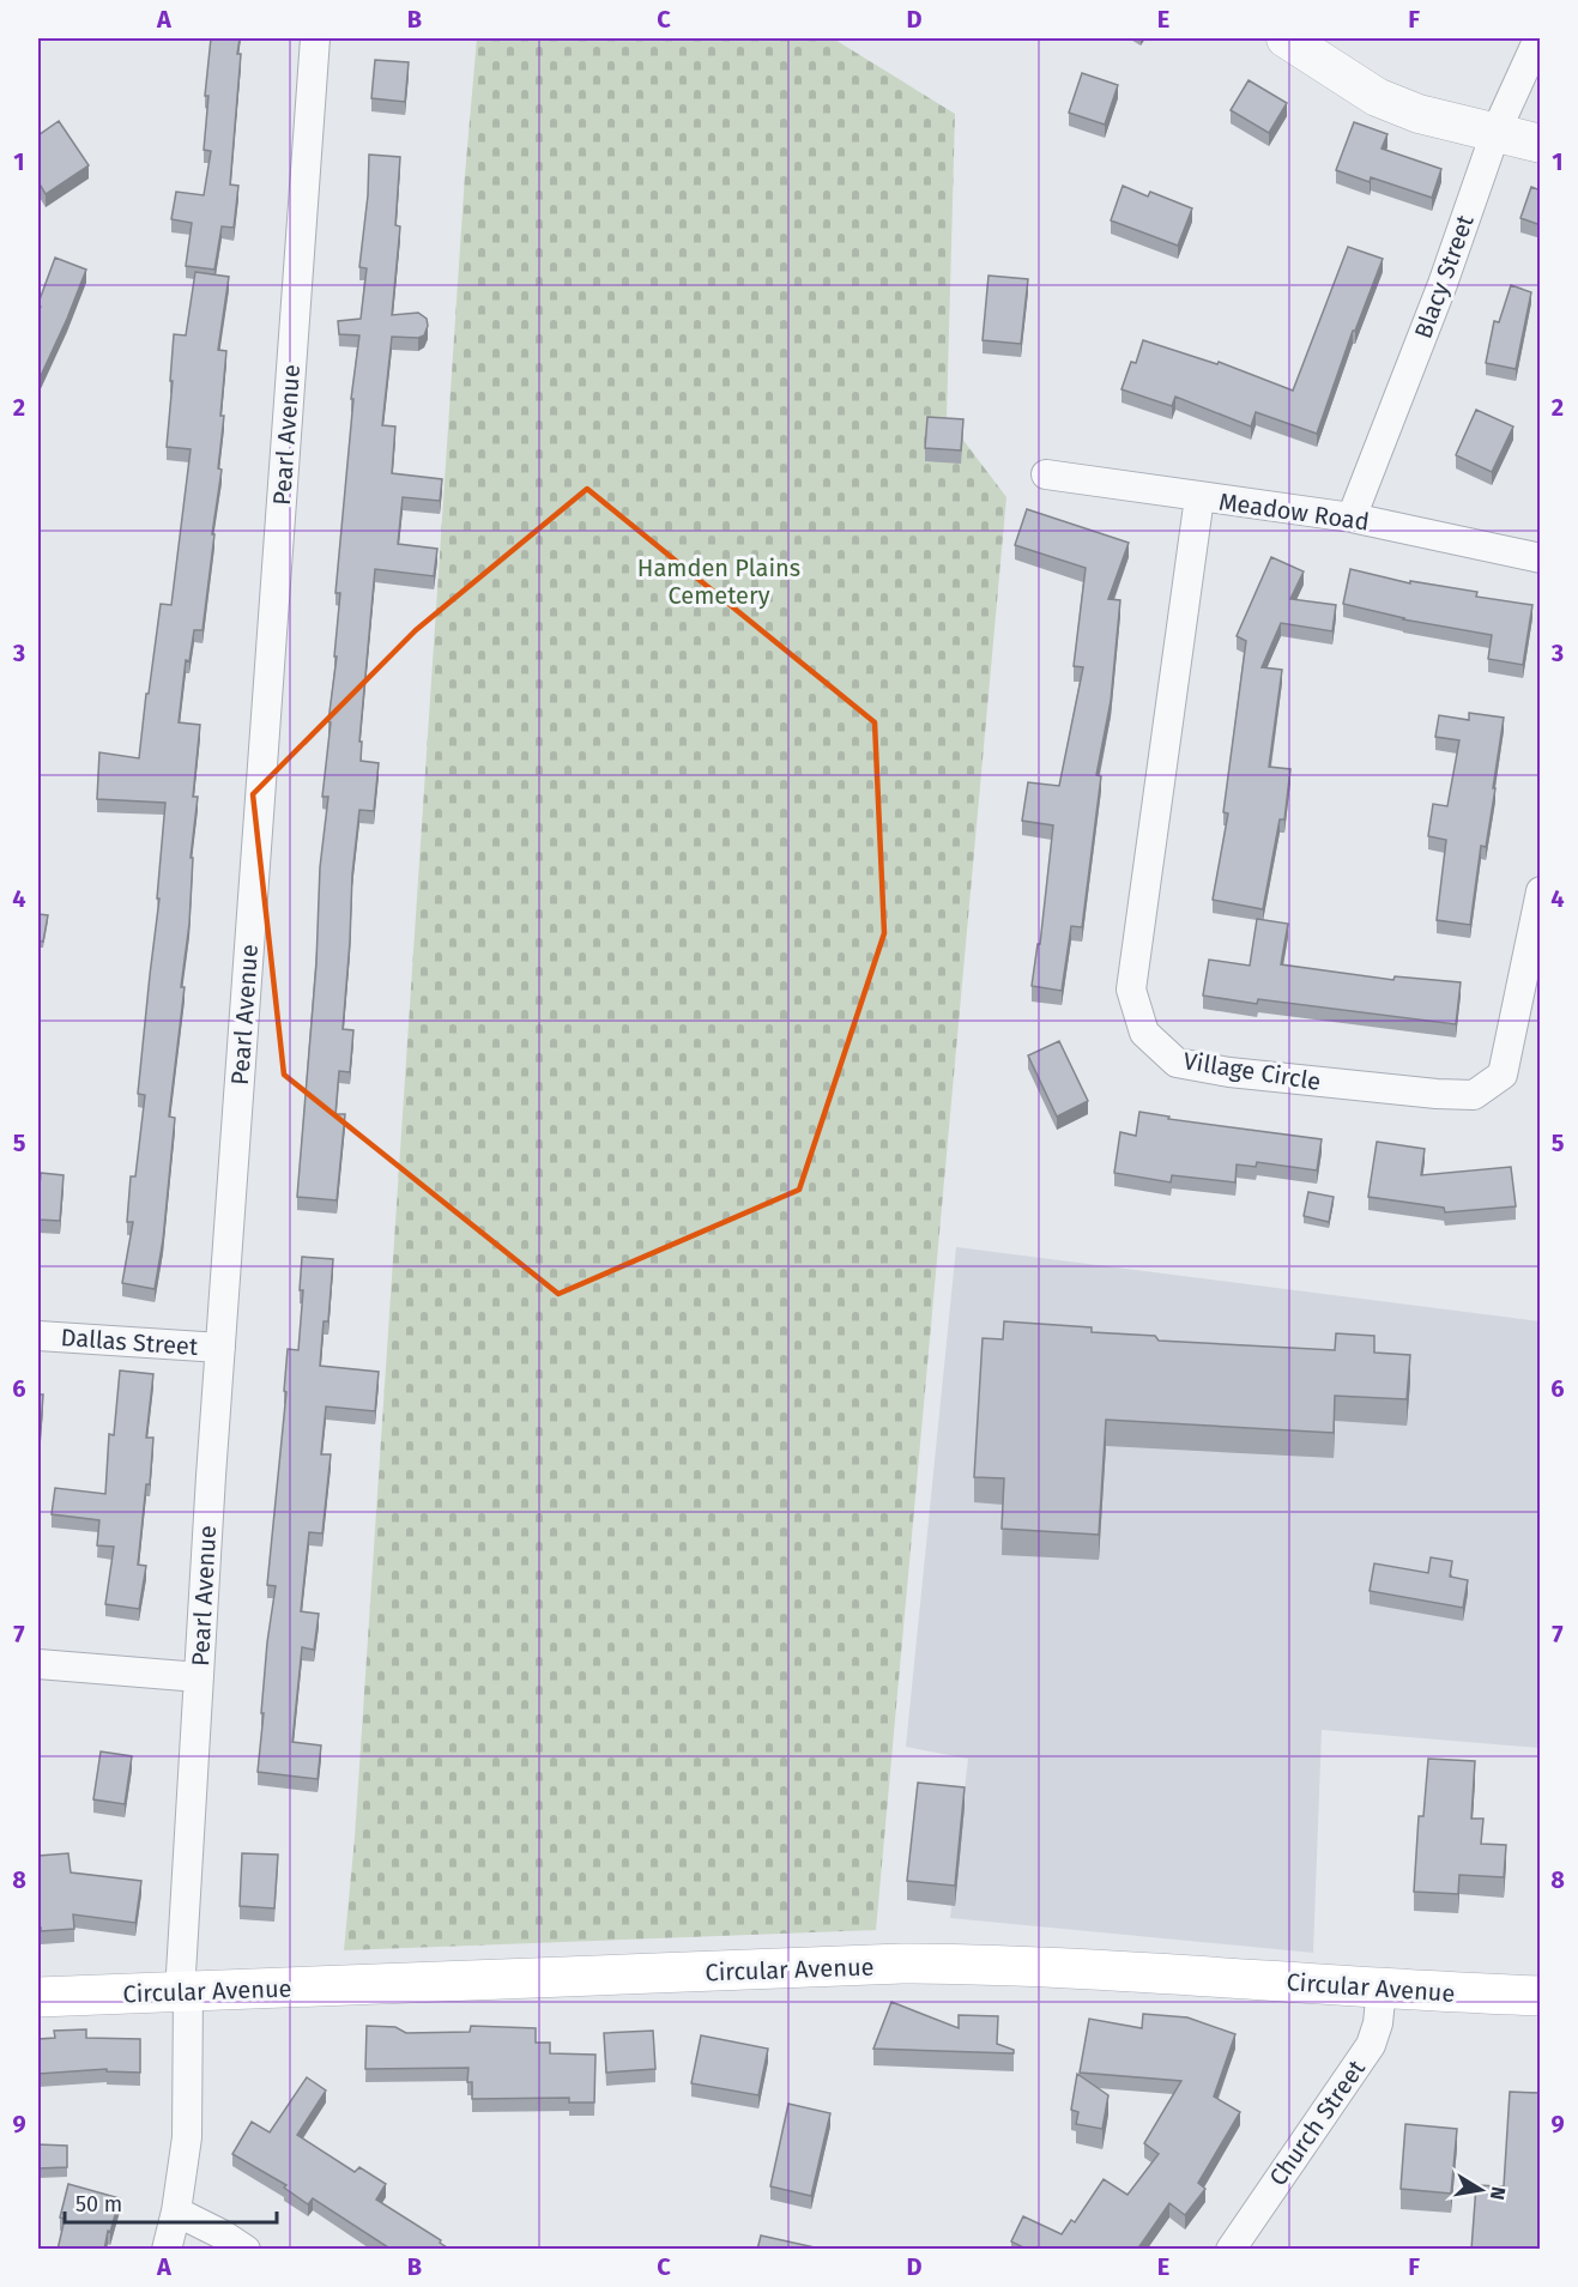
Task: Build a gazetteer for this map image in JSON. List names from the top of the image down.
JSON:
{
  "streets": {
    "main road": ["Circular Avenue"],
    "street": [
      "Blacy Street",
      "Pearl Avenue",
      "Meadow Road",
      "Village Circle",
      "Dallas Street",
      "Church Street"
    ]
  },
  "crossings": [
    ["Blacy Street", "Meadow Road"],
    ["Pearl Avenue", "Dallas Street"],
    ["Pearl Avenue", "Circular Avenue"],
    ["Meadow Road", "Village Circle"],
    ["Circular Avenue", "Church Street"]
  ],
  "parks": ["Hamden Plains Cemetery"],
  "scale_bar": "50 m",
  "north": "right",
  "grid": {
    "columns": [
      "A",
      "B",
      "C",
      "D",
      "E",
      "F"
    ],
    "rows": [
      "1",
      "2",
      "3",
      "4",
      "5",
      "6",
      "7",
      "8",
      "9"
    ]
  }
}
